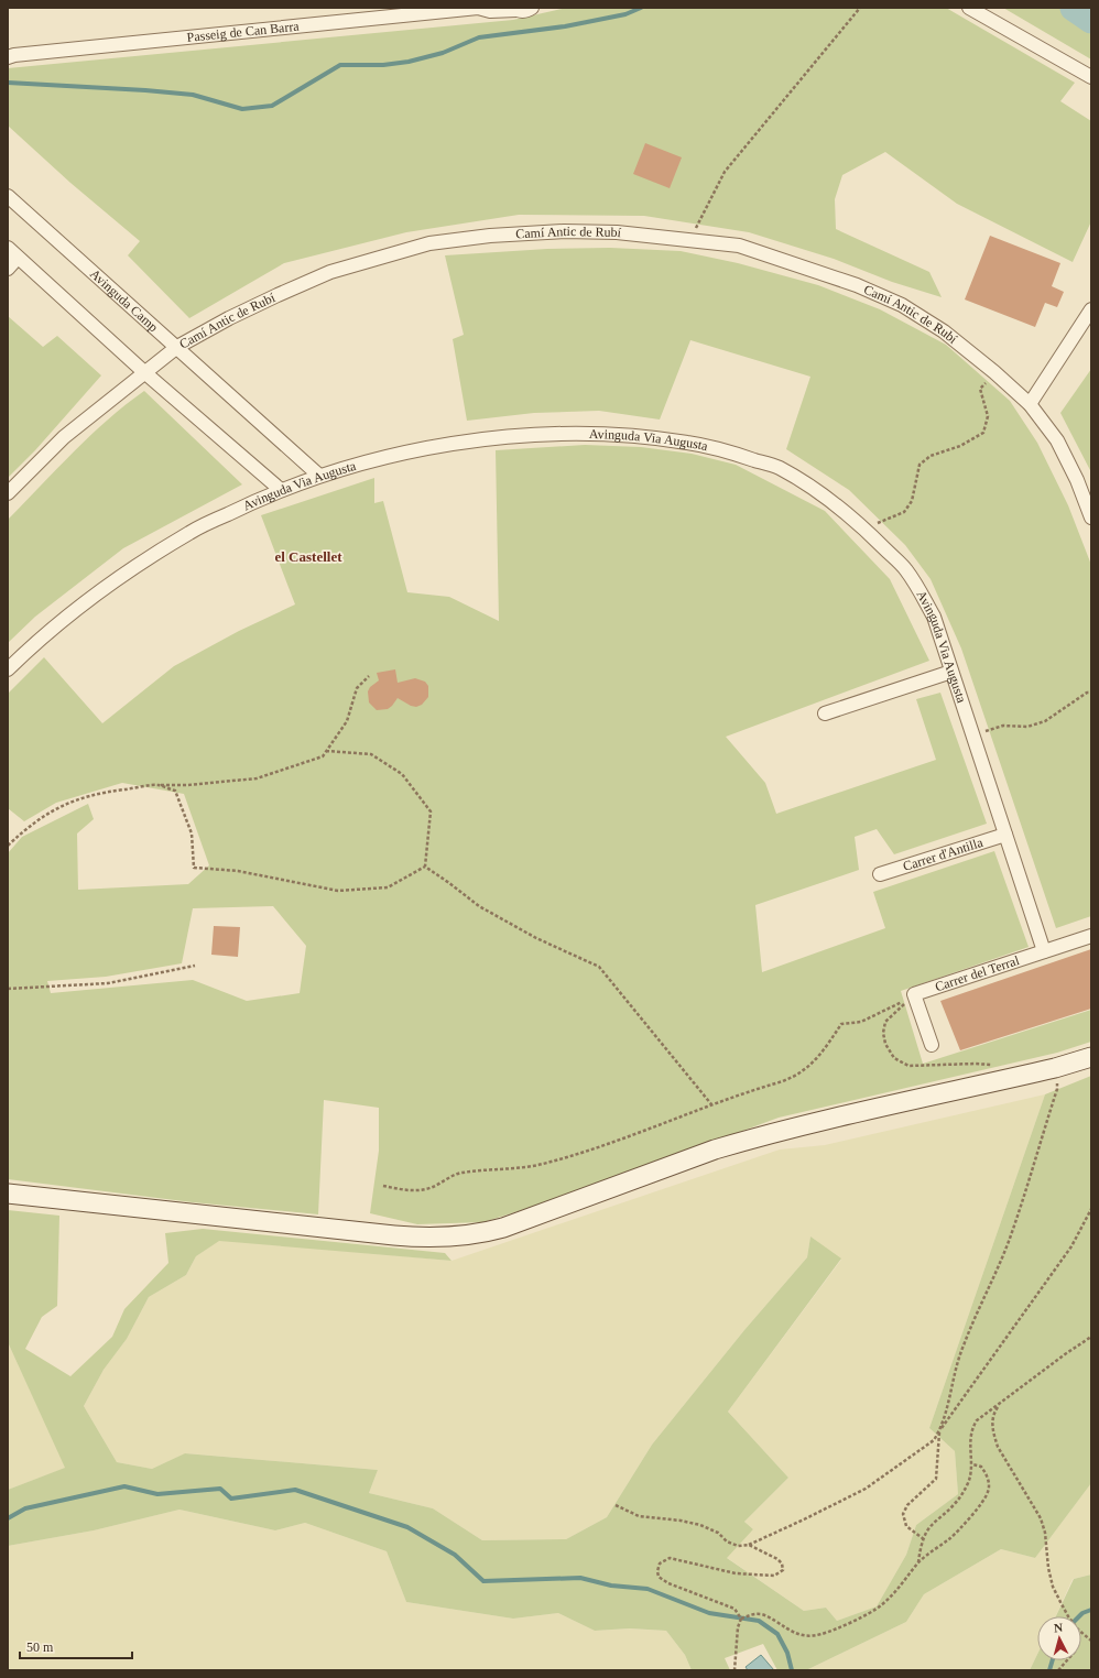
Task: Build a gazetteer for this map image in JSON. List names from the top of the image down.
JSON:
{
  "streets": {
    "street": [
      "Passeig de Can Barra",
      "Camí Antic de Rubí",
      "Avinguda Camp",
      "Avinguda Via Augusta",
      "Carrer d'Antilla",
      "Carrer del Terral"
    ]
  },
  "crossings": [
    ["Camí Antic de Rubí", "Avinguda Camp"],
    ["Avinguda Camp", "Avinguda Via Augusta"],
    ["Avinguda Via Augusta", "Carrer d'Antilla"],
    ["Avinguda Via Augusta", "Carrer del Terral"]
  ],
  "districts": ["el Castellet"],
  "scale_bar": "50 m",
  "north": "top"
}
